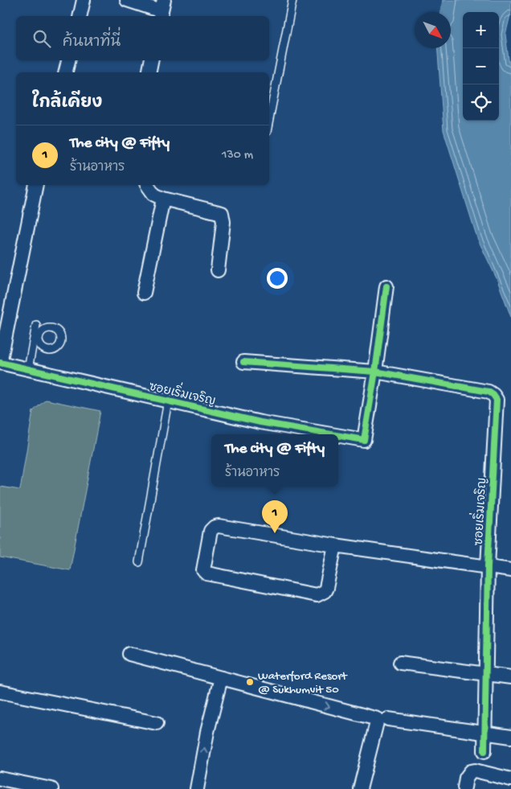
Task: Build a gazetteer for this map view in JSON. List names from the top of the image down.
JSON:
{
  "streets": {
    "street": ["ซอยเริ่มเจริญ"]
  },
  "places": ["Waterford Resort @ Sukhumvit 50"],
  "north": "bottom right",
  "page": {
    "map_buttons": ["+", "−"],
    "search": "ค้นหาที่นี่",
    "heading": "ใกล้เคียง",
    "list": [
      {
        "mark": "1",
        "name": "The city @ Fifty",
        "note": "ร้านอาหาร",
        "value": "130 m"
      }
    ],
    "popup": ["The city @ Fifty", "ร้านอาหาร"],
    "pins": "1"
  }
}
